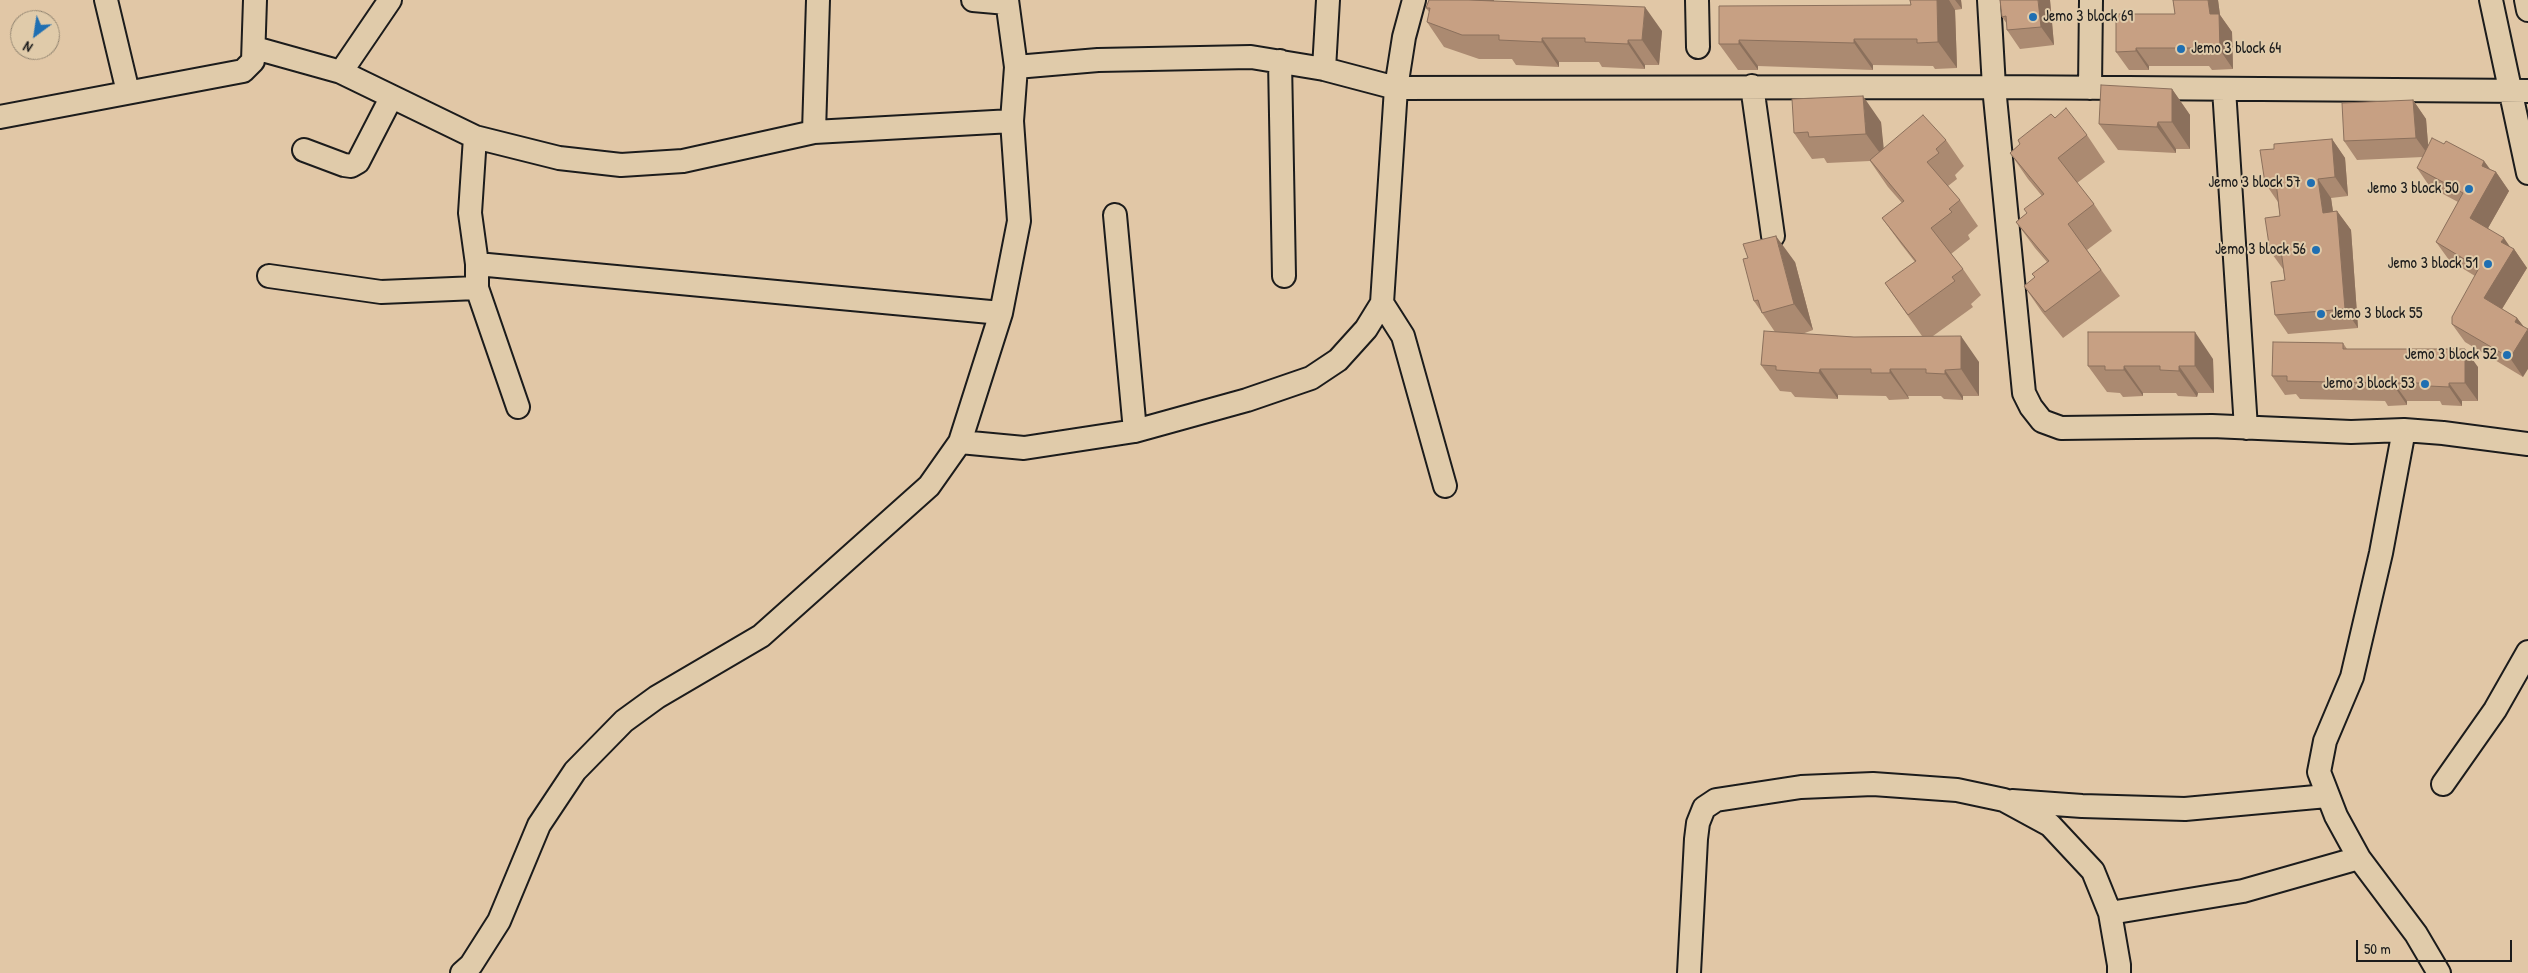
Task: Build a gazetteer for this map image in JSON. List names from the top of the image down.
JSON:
{
  "places": [
    "Jemo 3 block 69",
    "Jemo 3 block 64",
    "Jemo 3 block 57",
    "Jemo 3 block 50",
    "Jemo 3 block 56",
    "Jemo 3 block 51",
    "Jemo 3 block 55",
    "Jemo 3 block 52",
    "Jemo 3 block 53"
  ],
  "scale_bar": "50 m",
  "north": "bottom left"
}
